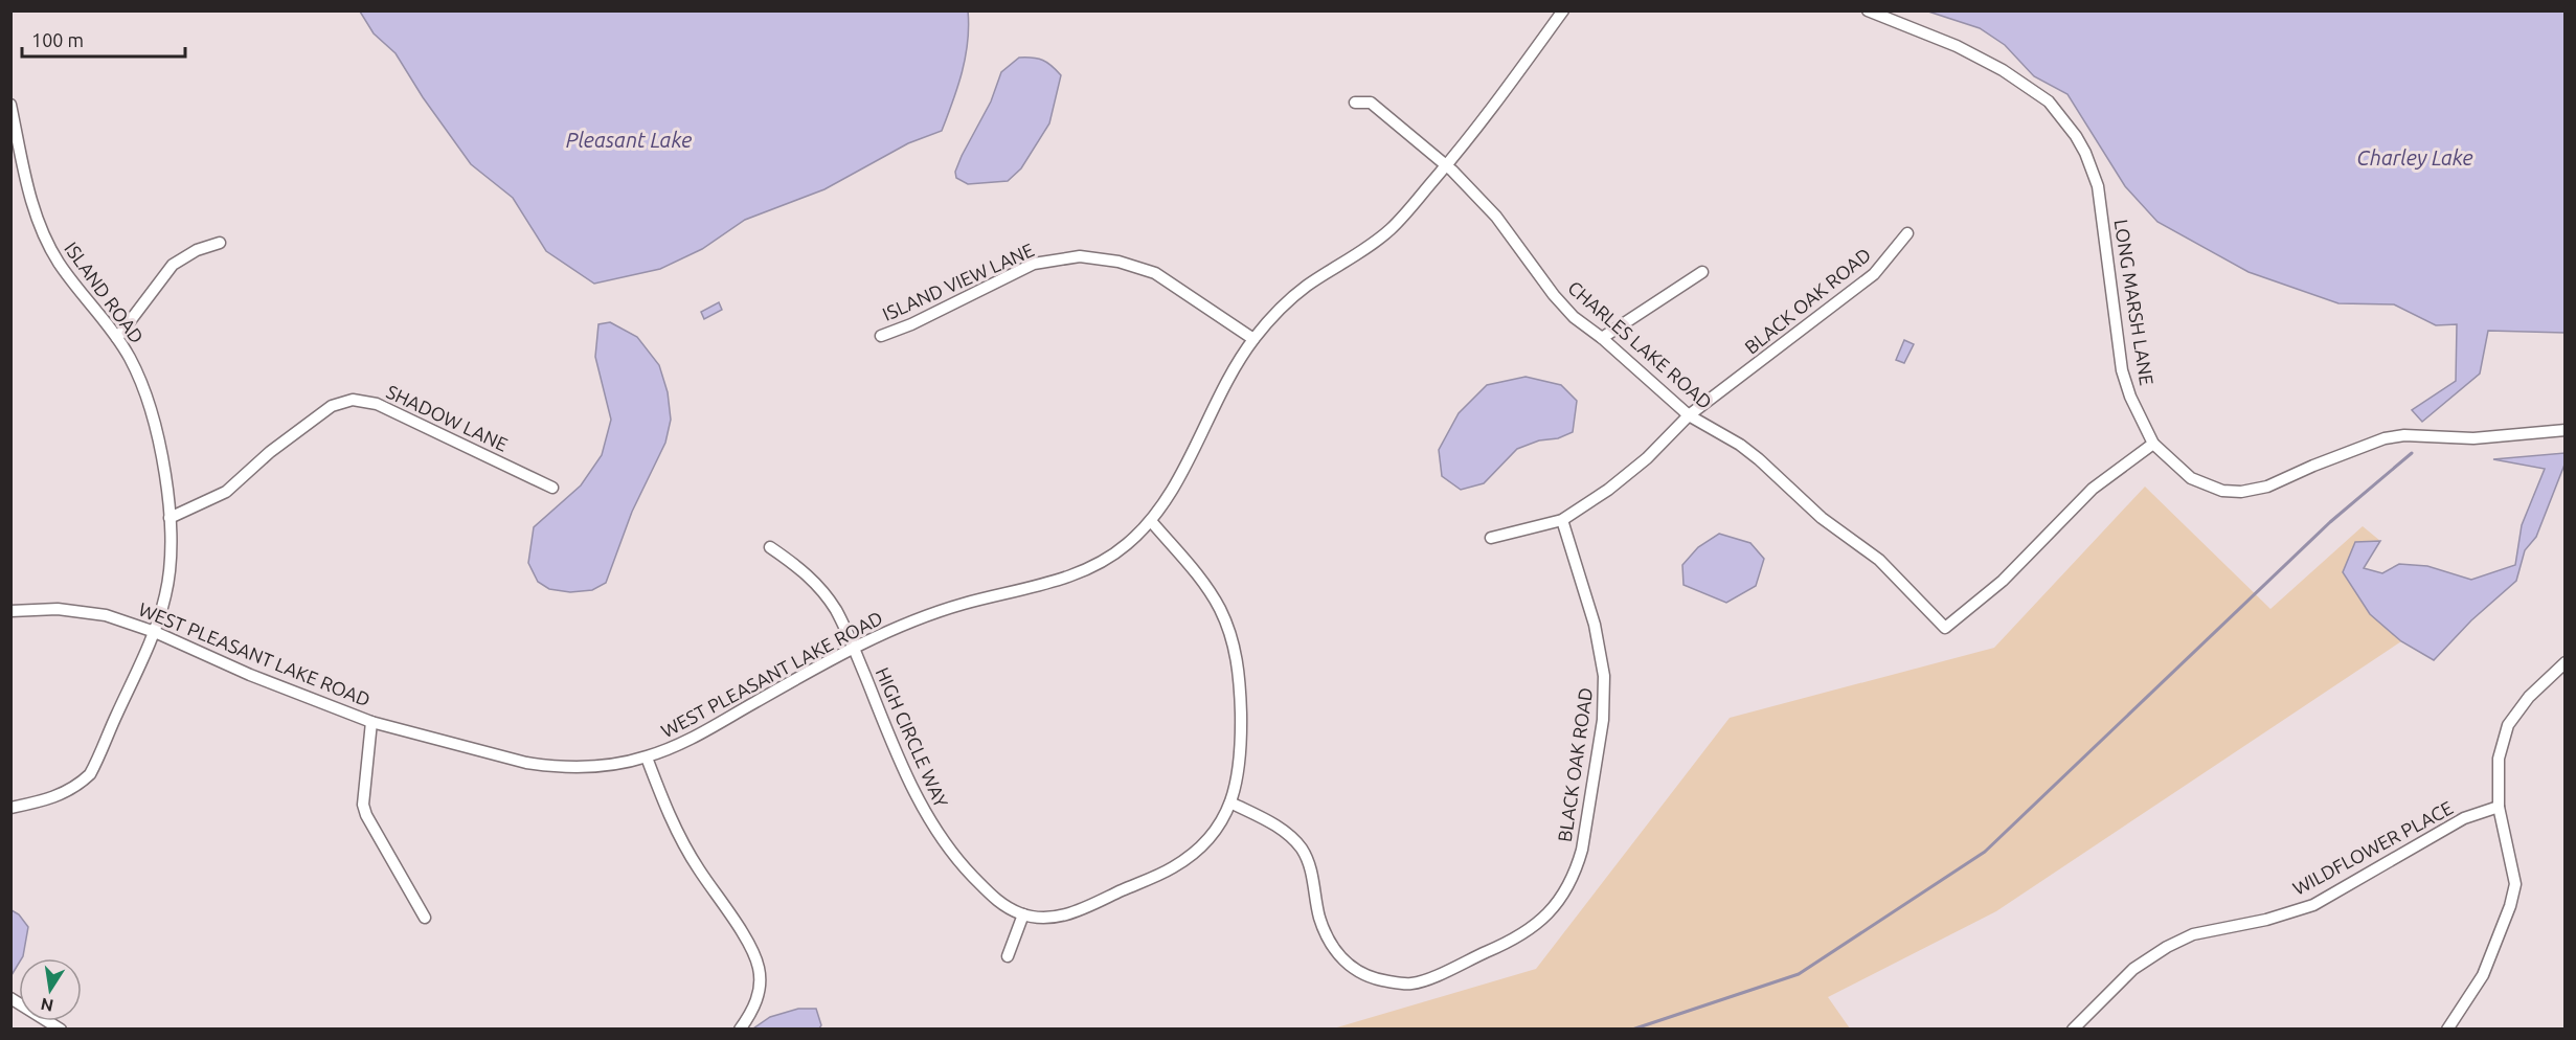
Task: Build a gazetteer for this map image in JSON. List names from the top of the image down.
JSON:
{
  "streets": {
    "street": [
      "ISLAND VIEW LANE",
      "ISLAND ROAD",
      "BLACK OAK ROAD",
      "LONG MARSH LANE",
      "CHARLES LAKE ROAD",
      "SHADOW LANE",
      "WEST PLEASANT LAKE ROAD",
      "HIGH CIRCLE WAY",
      "WILDFLOWER PLACE"
    ]
  },
  "crossings": [
    ["ISLAND VIEW LANE", "WEST PLEASANT LAKE ROAD"],
    ["ISLAND ROAD", "SHADOW LANE"],
    ["ISLAND ROAD", "WEST PLEASANT LAKE ROAD"],
    ["BLACK OAK ROAD", "CHARLES LAKE ROAD"],
    ["BLACK OAK ROAD", "HIGH CIRCLE WAY"],
    ["LONG MARSH LANE", "CHARLES LAKE ROAD"],
    ["CHARLES LAKE ROAD", "WEST PLEASANT LAKE ROAD"],
    ["WEST PLEASANT LAKE ROAD", "HIGH CIRCLE WAY"]
  ],
  "water": ["Pleasant Lake", "Charley Lake"],
  "scale_bar": "100 m",
  "north": "bottom"
}
